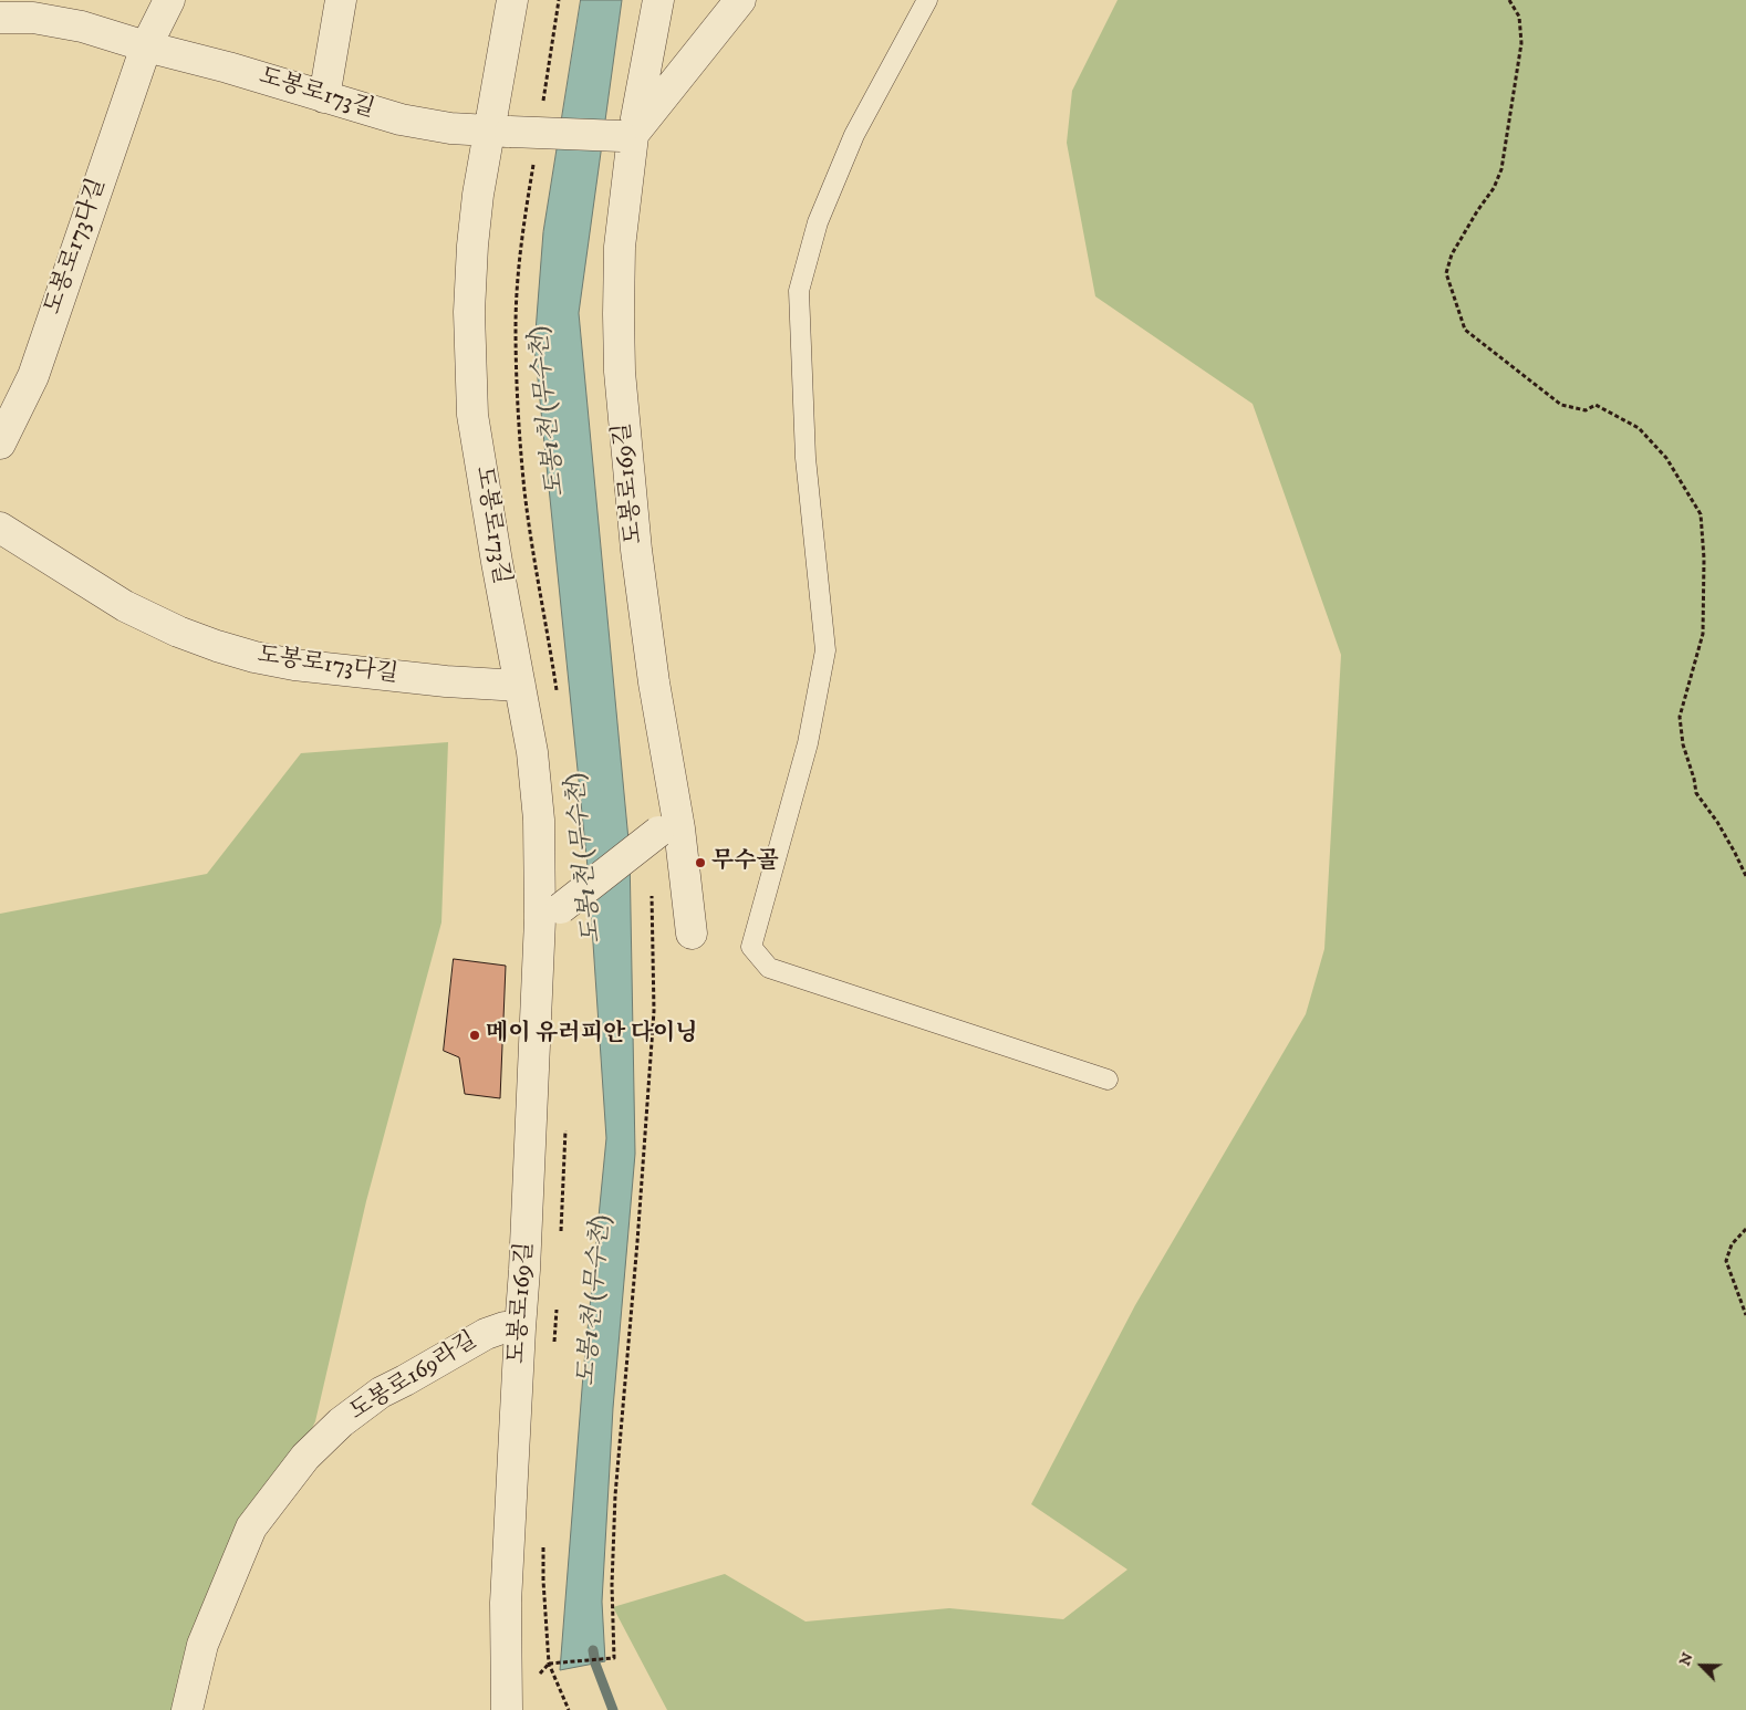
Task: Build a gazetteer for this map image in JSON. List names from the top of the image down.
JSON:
{
  "streets": {
    "street": [
      "도봉로173길",
      "도봉로173다길",
      "도봉로169길",
      "도봉로169라길"
    ]
  },
  "crossings": [
    ["도봉로173길", "도봉로173다길"],
    ["도봉로173길", "도봉로169길"],
    ["도봉로169길", "도봉로169라길"]
  ],
  "water": ["도봉1천 (무수천)"],
  "places": ["무수골", "메이 유러피안 다이닝"],
  "north": "top left"
}
